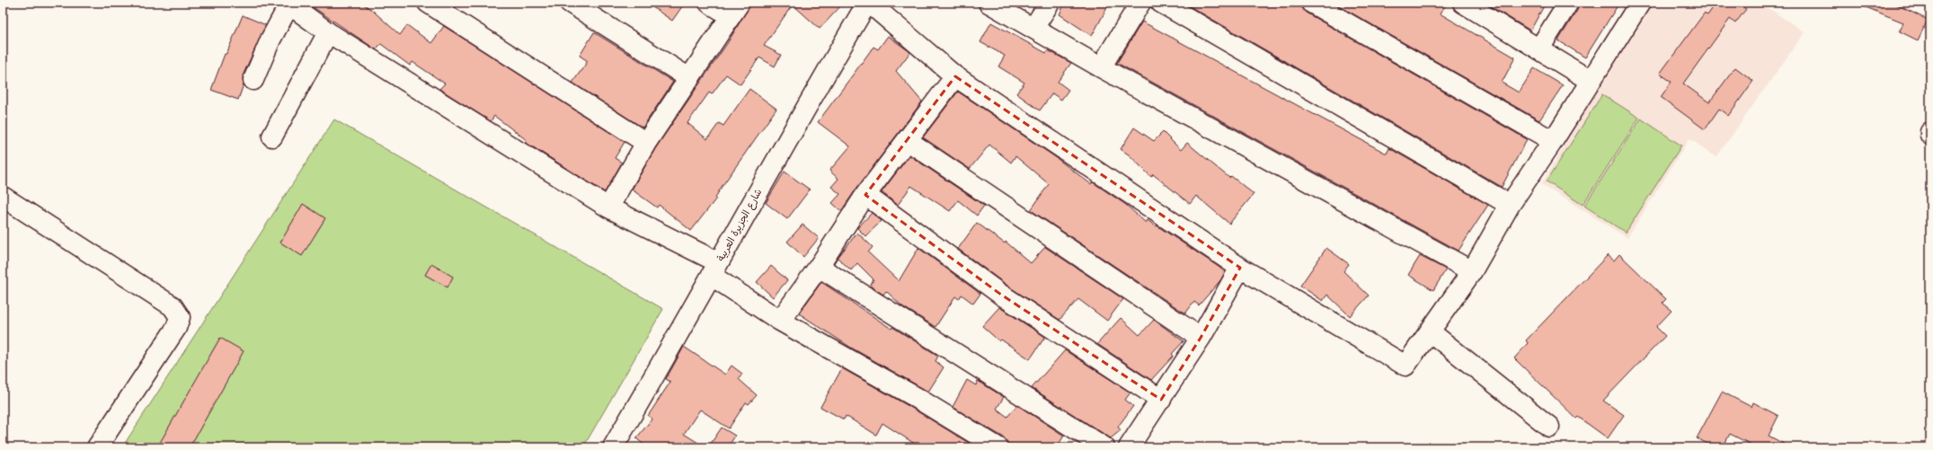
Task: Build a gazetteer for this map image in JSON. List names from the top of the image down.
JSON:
{
  "streets": {
    "street": ["شارع الجزيرة العربية"]
  }
}
